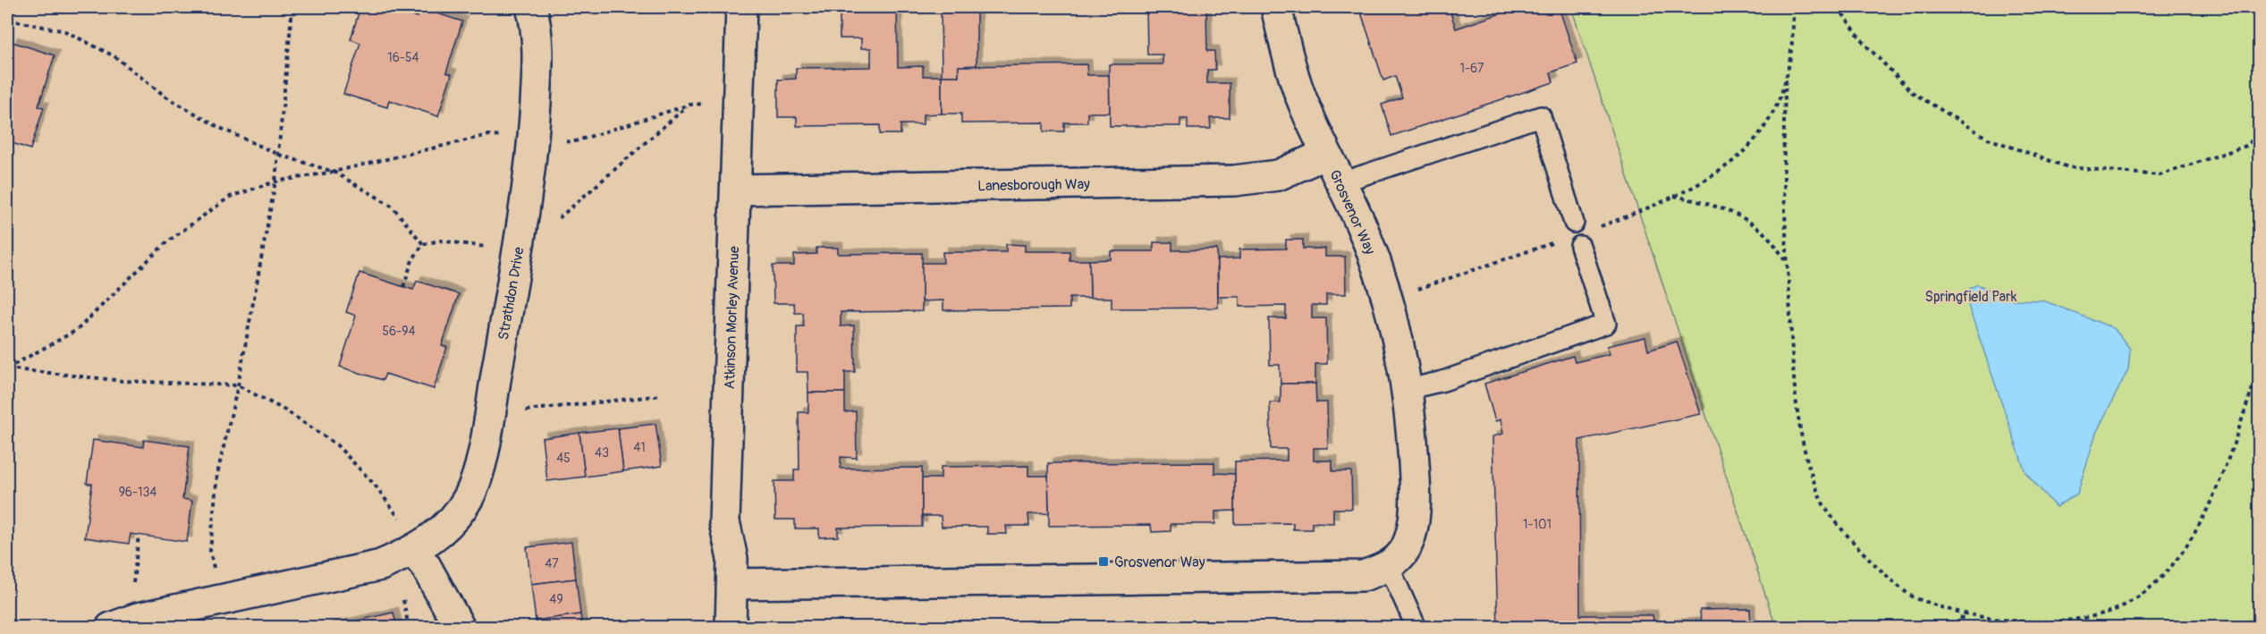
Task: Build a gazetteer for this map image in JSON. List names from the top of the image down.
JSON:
{
  "streets": {
    "street": [
      "Lanesborough Way",
      "Grosvenor Way",
      "Strathdon Drive",
      "Atkinson Morley Avenue"
    ]
  },
  "crossings": [
    ["Lanesborough Way", "Grosvenor Way"],
    ["Lanesborough Way", "Atkinson Morley Avenue"],
    ["Grosvenor Way", "Atkinson Morley Avenue"]
  ],
  "parks": ["Springfield Park"],
  "places": {
    "transit": ["Grosvenor Way"]
  },
  "house_numbers": [
    "16-54",
    "1-67",
    "56-94",
    "41",
    "43",
    "45",
    "96-134",
    "1-101",
    "47",
    "49"
  ]
}
